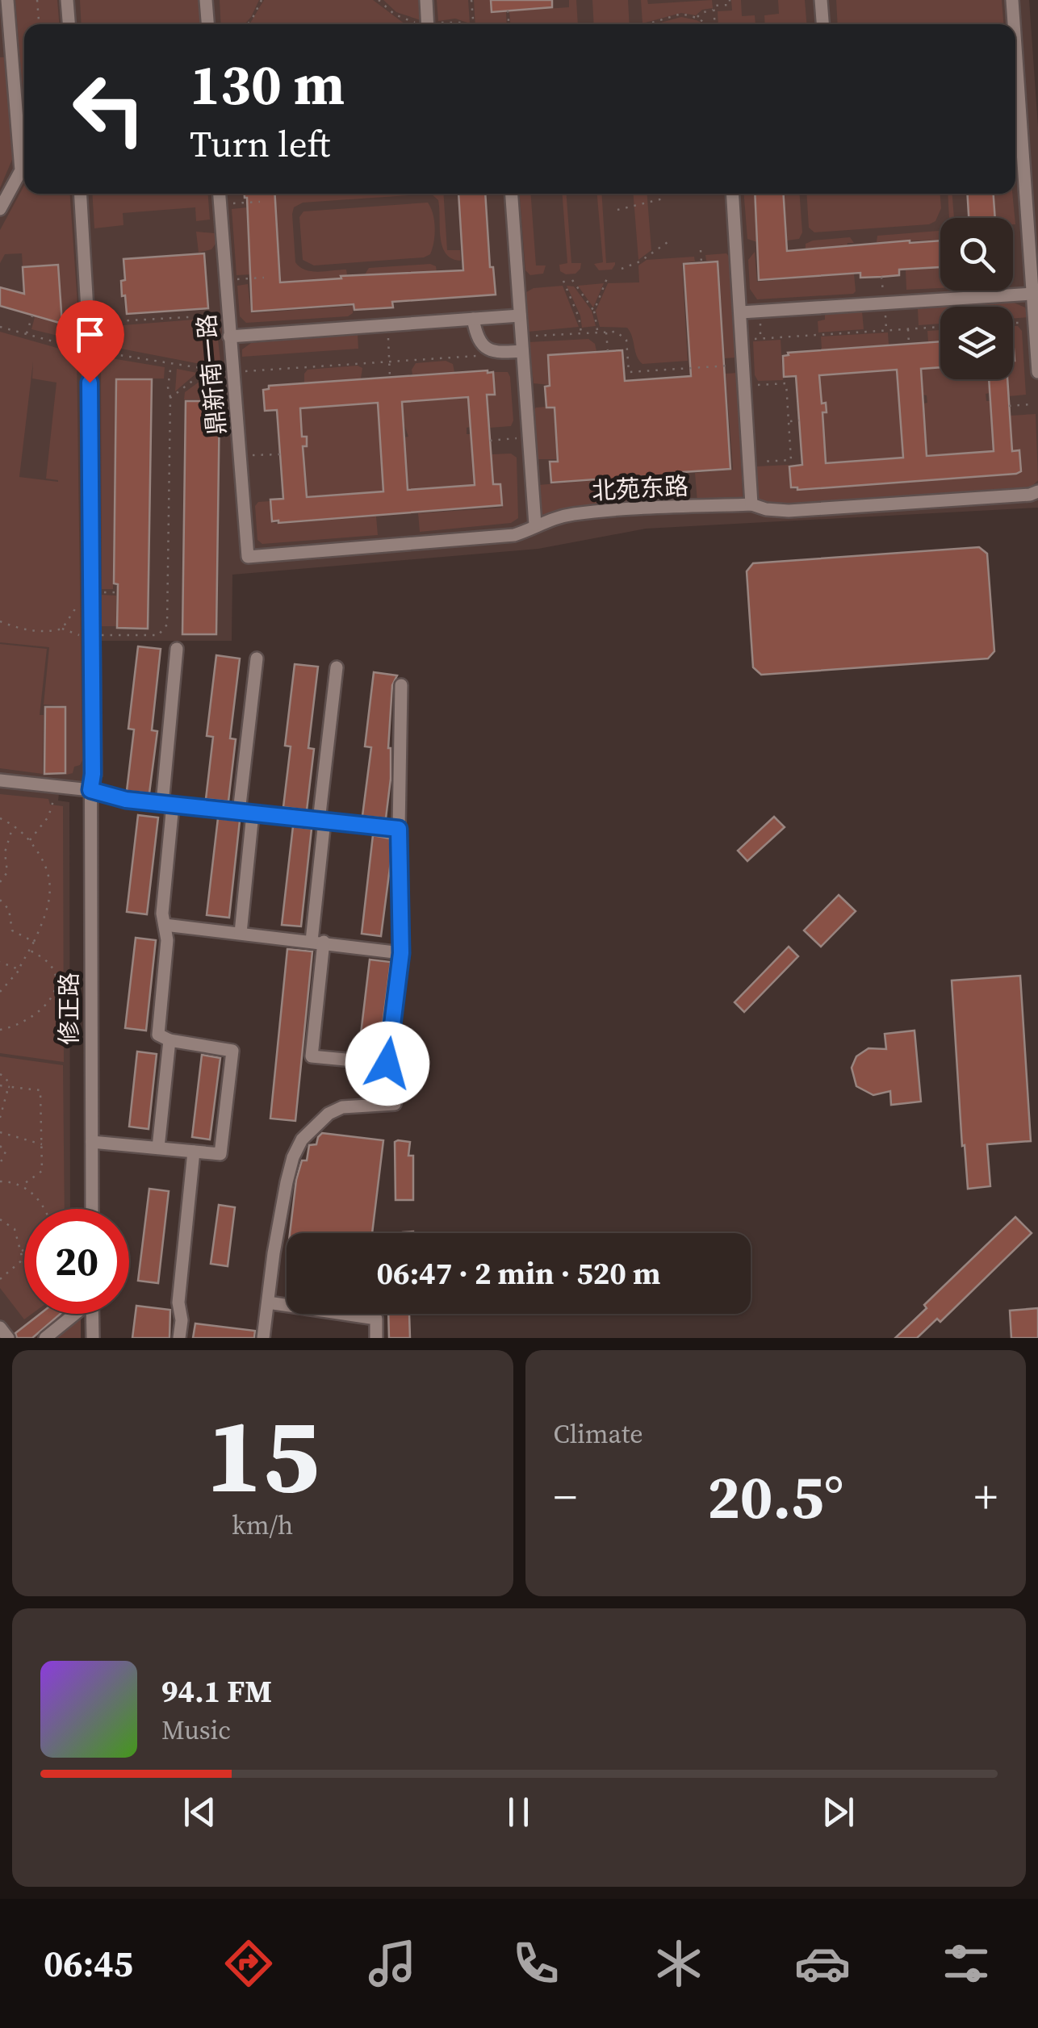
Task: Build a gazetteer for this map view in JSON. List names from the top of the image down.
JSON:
{
  "streets": {
    "street": ["鼎新南一路", "北苑东路", "修正路"]
  },
  "crossings": [
    ["鼎新南一路", "北苑东路"]
  ],
  "page": {
    "turn": ["130 m", "Turn left"],
    "limit": "20",
    "trip": "06:47 · 2 min · 520 m",
    "tile": [
      ["15", "km/h"],
      "Climate"
    ],
    "heat": ["−", "20.5°", "+"],
    "song": ["94.1 FM", "Music"],
    "tabs": "06:45"
  }
}
